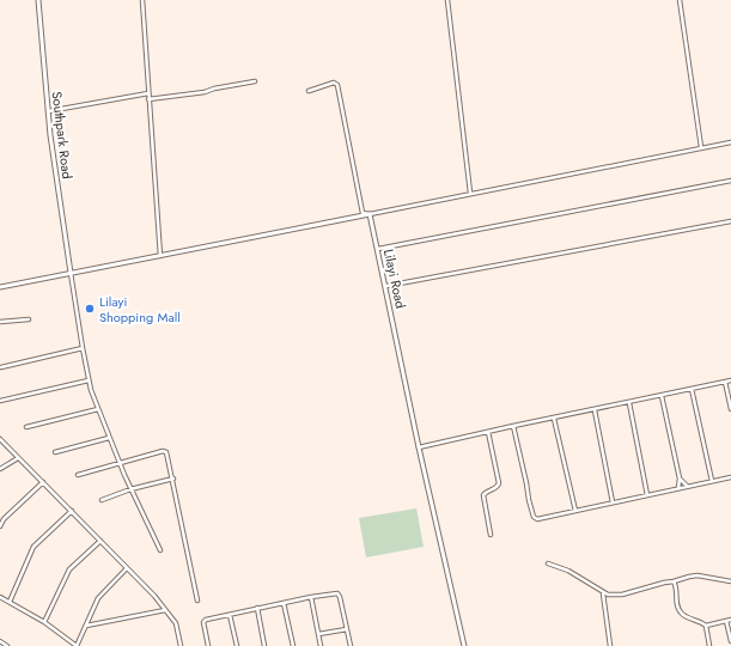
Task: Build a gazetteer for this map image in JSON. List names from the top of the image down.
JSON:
{
  "streets": {
    "street": ["Southpark Road", "Lilayi Road"]
  },
  "places": ["Lilayi Shopping Mall"]
}
